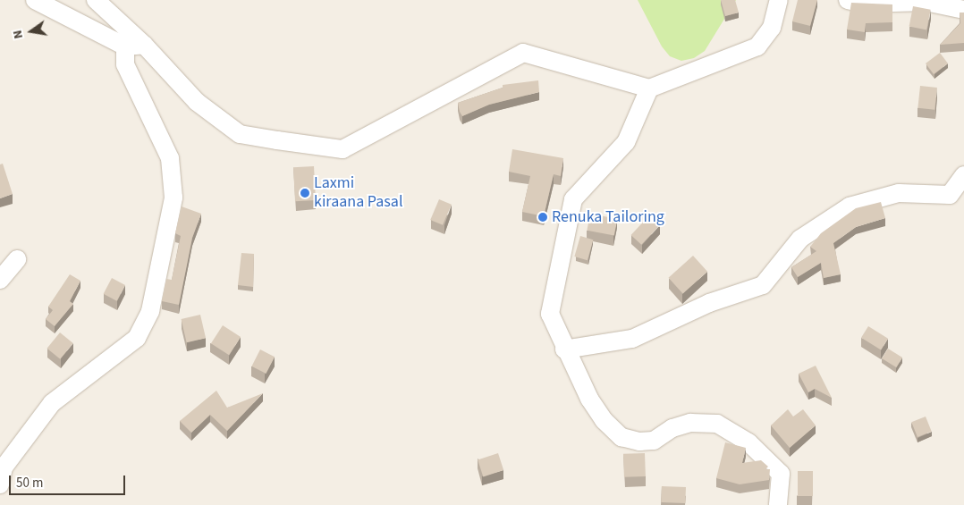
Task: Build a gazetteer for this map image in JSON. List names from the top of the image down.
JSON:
{
  "places": ["Laxmi kiraana Pasal", "Renuka Tailoring"],
  "scale_bar": "50 m",
  "north": "left"
}
